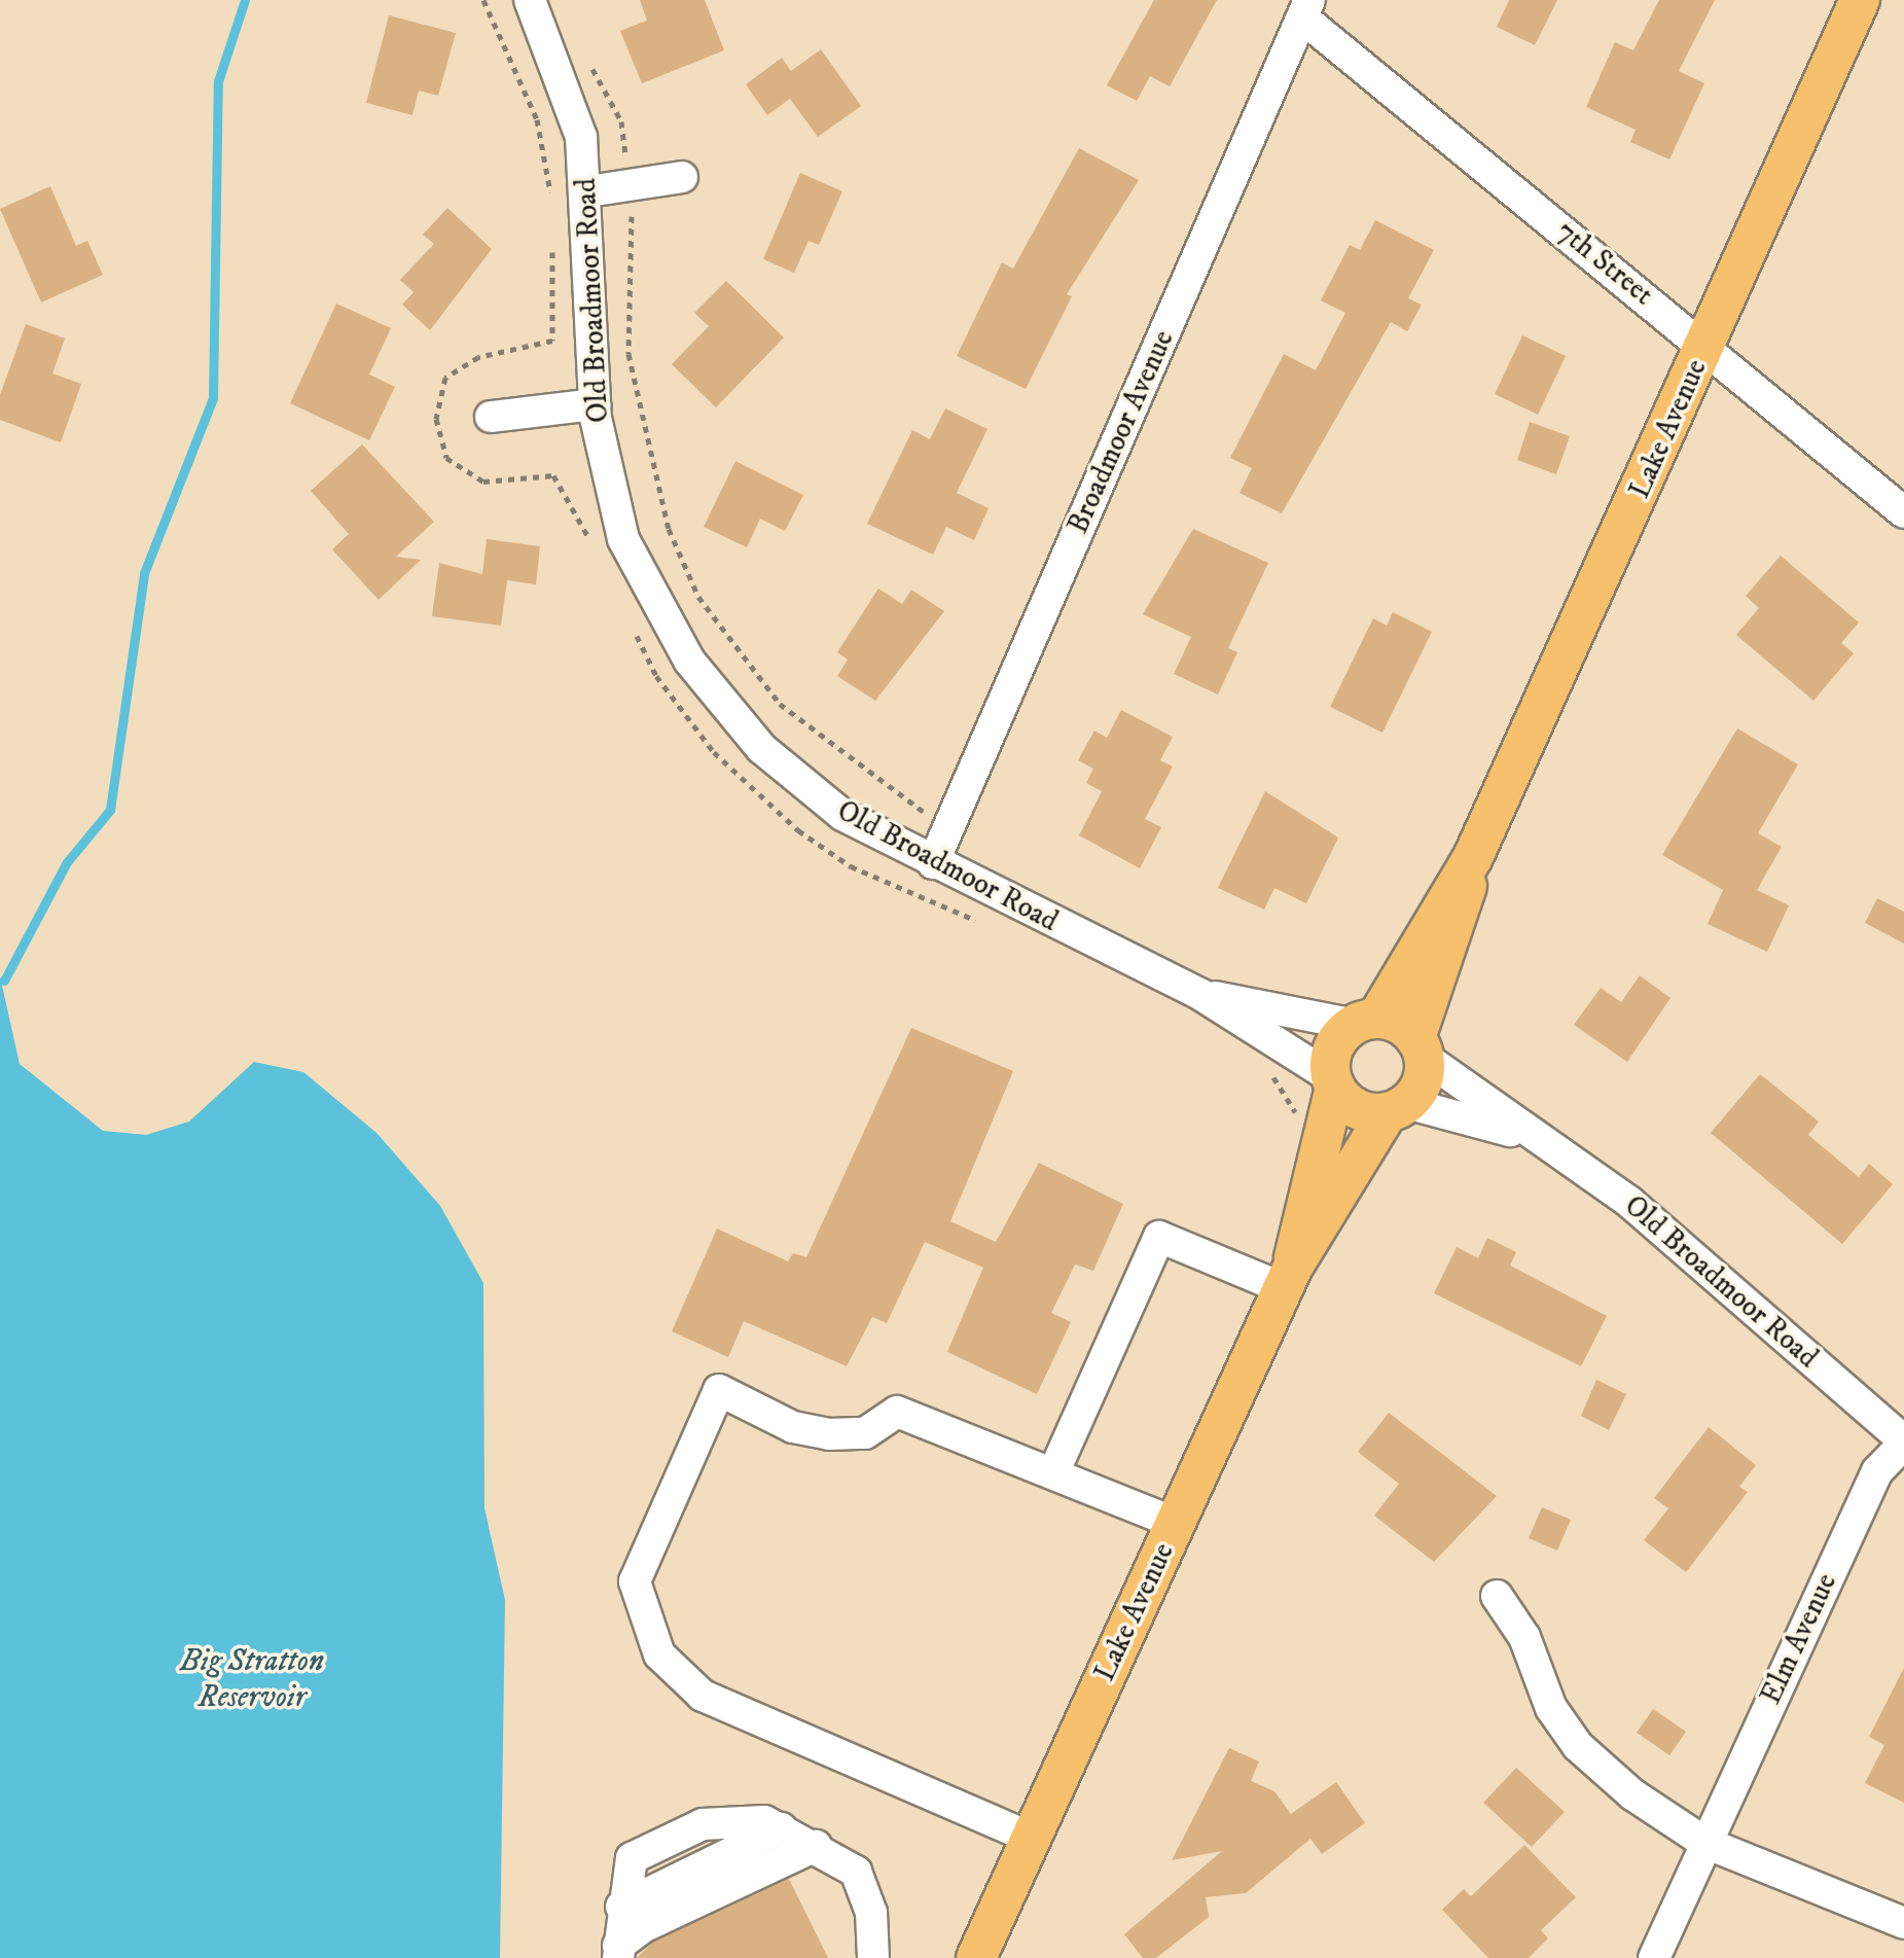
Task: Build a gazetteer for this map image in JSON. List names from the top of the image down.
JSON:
{
  "streets": {
    "main road": ["Lake Avenue"],
    "street": [
      "7th Street",
      "Old Broadmoor Road",
      "Broadmoor Avenue",
      "Elm Avenue"
    ]
  },
  "crossings": [
    ["7th Street", "Lake Avenue"],
    ["7th Street", "Broadmoor Avenue"],
    ["Old Broadmoor Road", "Lake Avenue"],
    ["Old Broadmoor Road", "Broadmoor Avenue"],
    ["Old Broadmoor Road", "Elm Avenue"]
  ],
  "water": ["Big Stratton Reservoir"]
}
